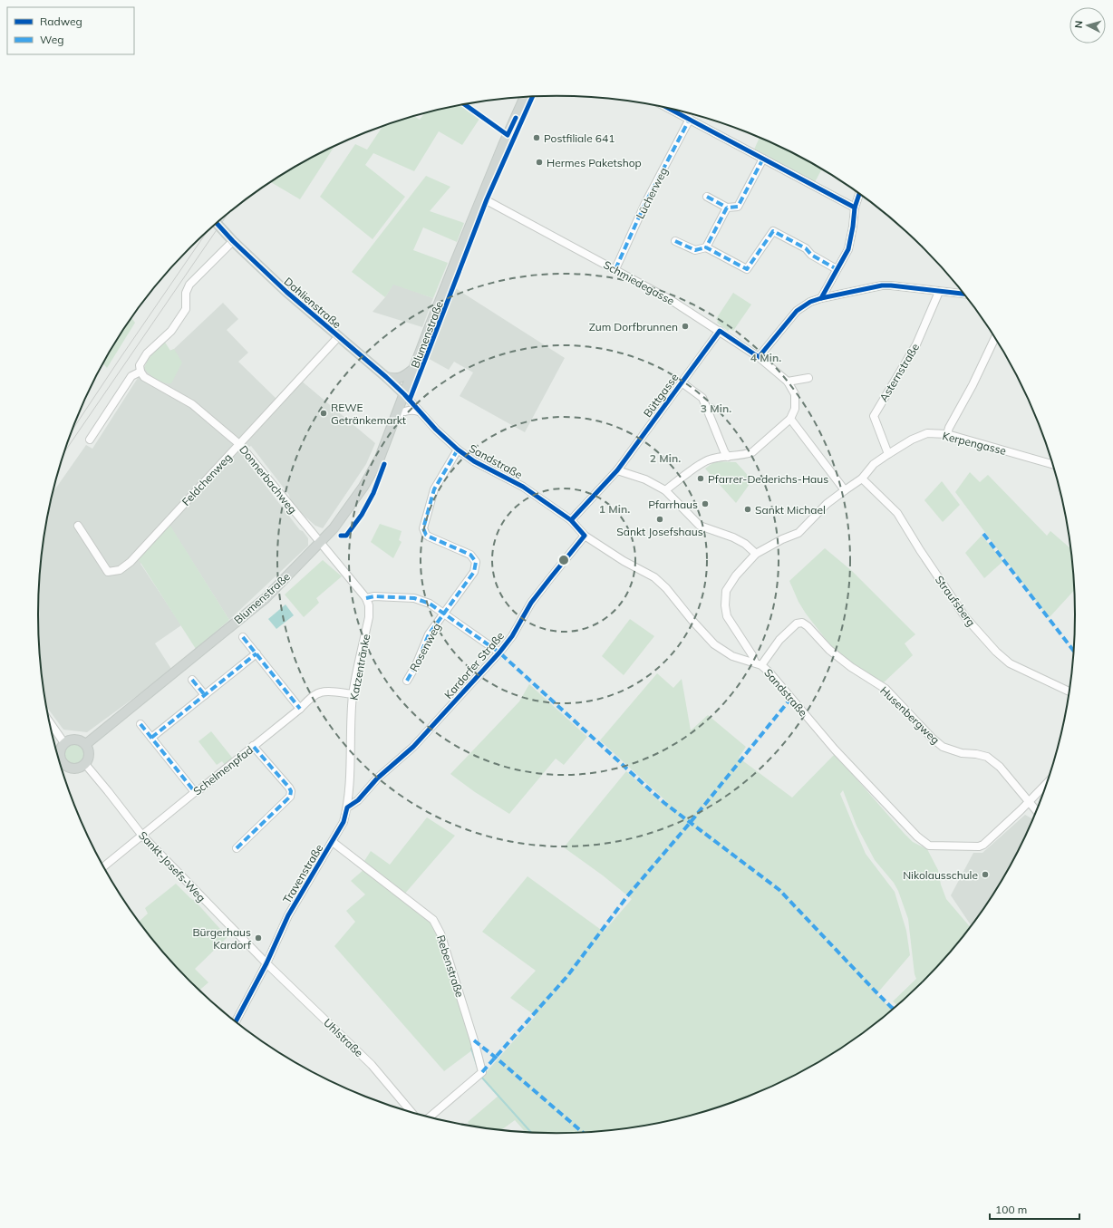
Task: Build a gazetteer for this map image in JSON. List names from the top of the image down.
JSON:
{
  "streets": {
    "main road": ["Dahlienstraße", "Blumenstraße"],
    "street": [
      "Lücherweg",
      "Schmiedegasse",
      "Asternstraße",
      "Büttgasse",
      "Kerpengasse",
      "Sandstraße",
      "Feldchenweg",
      "Donnerbachweg",
      "Straufsberg",
      "Rosenweg",
      "Kardorfer Straße",
      "Katzentränke",
      "Husenbergweg",
      "Schelmenpfad",
      "Sankt-Josefs-Weg",
      "Travenstraße",
      "Rebenstraße",
      "Uhlstraße"
    ]
  },
  "crossings": [
    ["Lücherweg", "Schmiedegasse"],
    ["Schmiedegasse", "Blumenstraße"],
    ["Schmiedegasse", "Büttgasse"],
    ["Dahlienstraße", "Blumenstraße"],
    ["Dahlienstraße", "Sandstraße"],
    ["Dahlienstraße", "Feldchenweg"],
    ["Blumenstraße", "Sandstraße"],
    ["Blumenstraße", "Donnerbachweg"],
    ["Blumenstraße", "Katzentränke"],
    ["Blumenstraße", "Sankt-Josefs-Weg"],
    ["Asternstraße", "Kerpengasse"],
    ["Büttgasse", "Sandstraße"],
    ["Kerpengasse", "Sandstraße"],
    ["Kerpengasse", "Straufsberg"],
    ["Kerpengasse", "Husenbergweg"],
    ["Sandstraße", "Rosenweg"],
    ["Sandstraße", "Kardorfer Straße"],
    ["Sandstraße", "Husenbergweg"],
    ["Feldchenweg", "Donnerbachweg"],
    ["Donnerbachweg", "Katzentränke"],
    ["Kardorfer Straße", "Katzentränke"],
    ["Kardorfer Straße", "Travenstraße"],
    ["Katzentränke", "Schelmenpfad"],
    ["Katzentränke", "Travenstraße"],
    ["Schelmenpfad", "Sankt-Josefs-Weg"],
    ["Sankt-Josefs-Weg", "Travenstraße"],
    ["Sankt-Josefs-Weg", "Uhlstraße"],
    ["Travenstraße", "Rebenstraße"],
    ["Travenstraße", "Uhlstraße"]
  ],
  "places": [
    "Postfiliale 641",
    "Hermes Paketshop",
    "Zum Dorfbrunnen",
    "REWE Getränkemarkt",
    "Pfarrer-Dederichs-Haus",
    "Pfarrhaus",
    "Sankt Michael",
    "Sankt Josefshaus",
    "Nikolausschule",
    "Bürgerhaus Kardorf"
  ],
  "legend": ["Radweg", "Weg"],
  "scale_bar": "100 m",
  "north": "left",
  "rings": [
    "4 Min.",
    "3 Min.",
    "2 Min.",
    "1 Min."
  ]
}
